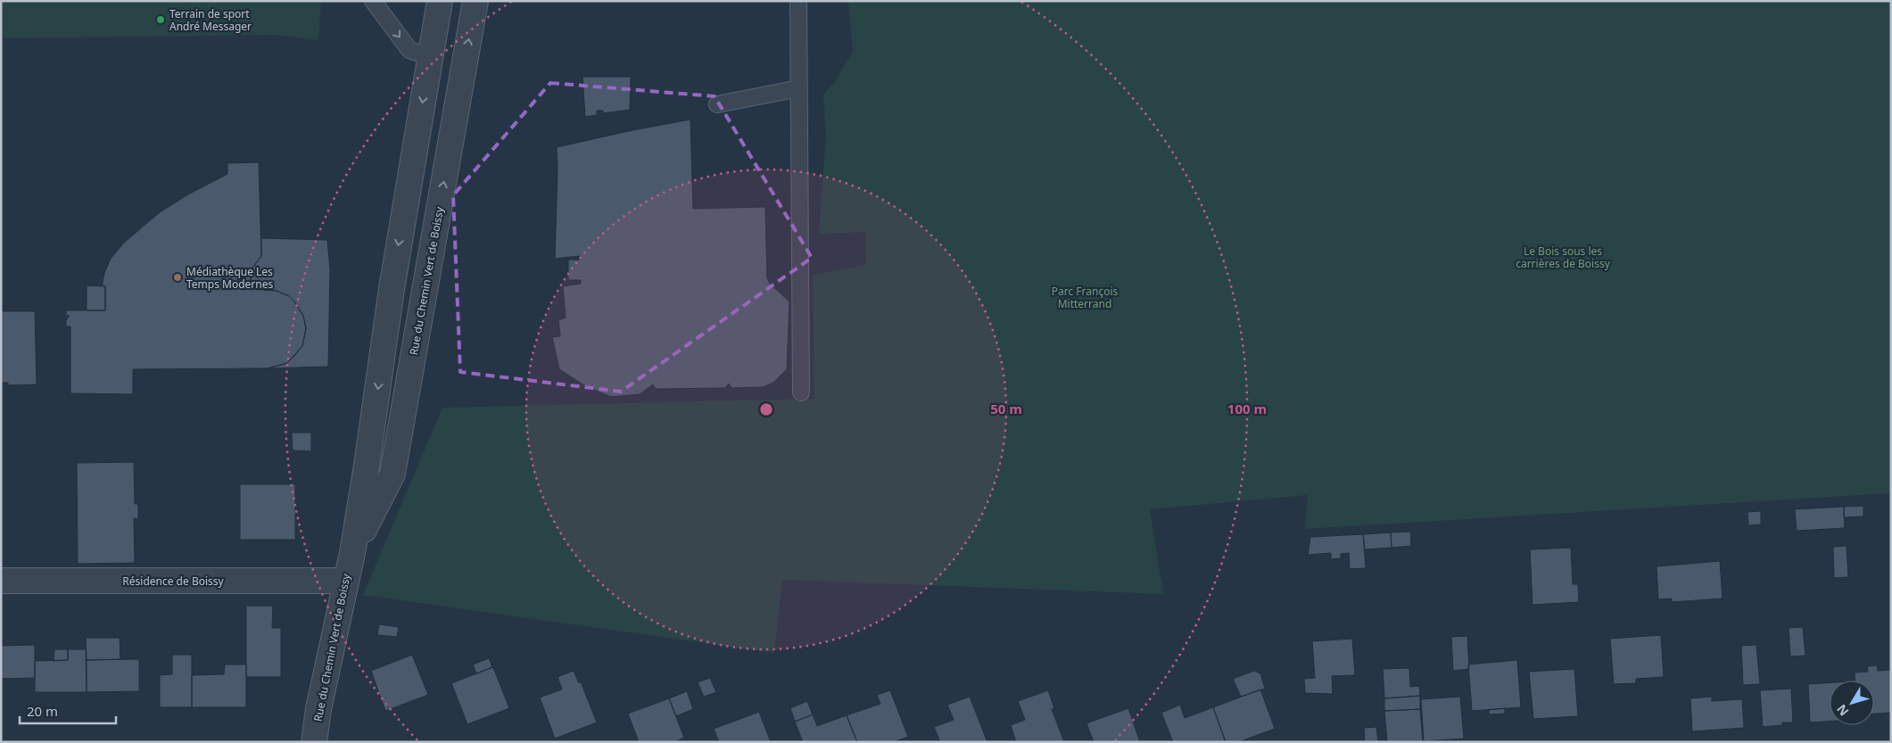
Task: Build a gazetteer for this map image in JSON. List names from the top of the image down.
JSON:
{
  "streets": {
    "street": ["Rue du Chemin Vert de Boissy", "Résidence de Boissy"]
  },
  "crossings": [
    ["Rue du Chemin Vert de Boissy", "Résidence de Boissy"]
  ],
  "parks": ["Le Bois sous les carrières de Boissy", "Parc François Mitterrand"],
  "places": ["Terrain de sport André Messager", "Médiathèque Les Temps Modernes"],
  "scale_bar": "20 m",
  "north": "bottom left",
  "rings": ["50 m", "100 m"]
}
